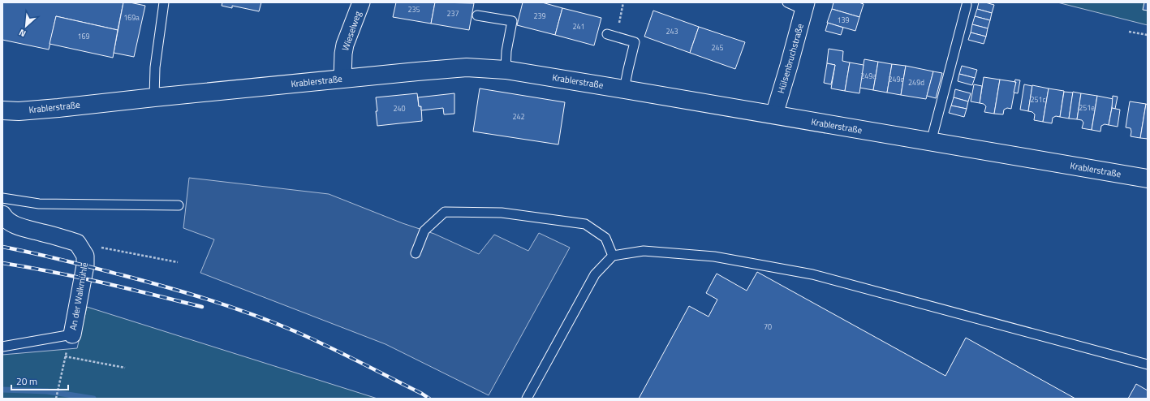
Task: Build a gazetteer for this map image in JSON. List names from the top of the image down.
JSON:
{
  "streets": {
    "street": [
      "Wieselweg",
      "Hülsenbruchstraße",
      "Krablerstraße",
      "An der Walkmühle"
    ]
  },
  "crossings": [
    ["Wieselweg", "Krablerstraße"],
    ["Hülsenbruchstraße", "Krablerstraße"]
  ],
  "house_numbers": [
    "235",
    "237",
    "239",
    "169a",
    "139",
    "241",
    "243",
    "169",
    "245",
    "249a",
    "249c",
    "249d",
    "251c",
    "251e",
    "240",
    "242",
    "70"
  ],
  "scale_bar": "20 m",
  "north": "bottom left"
}
